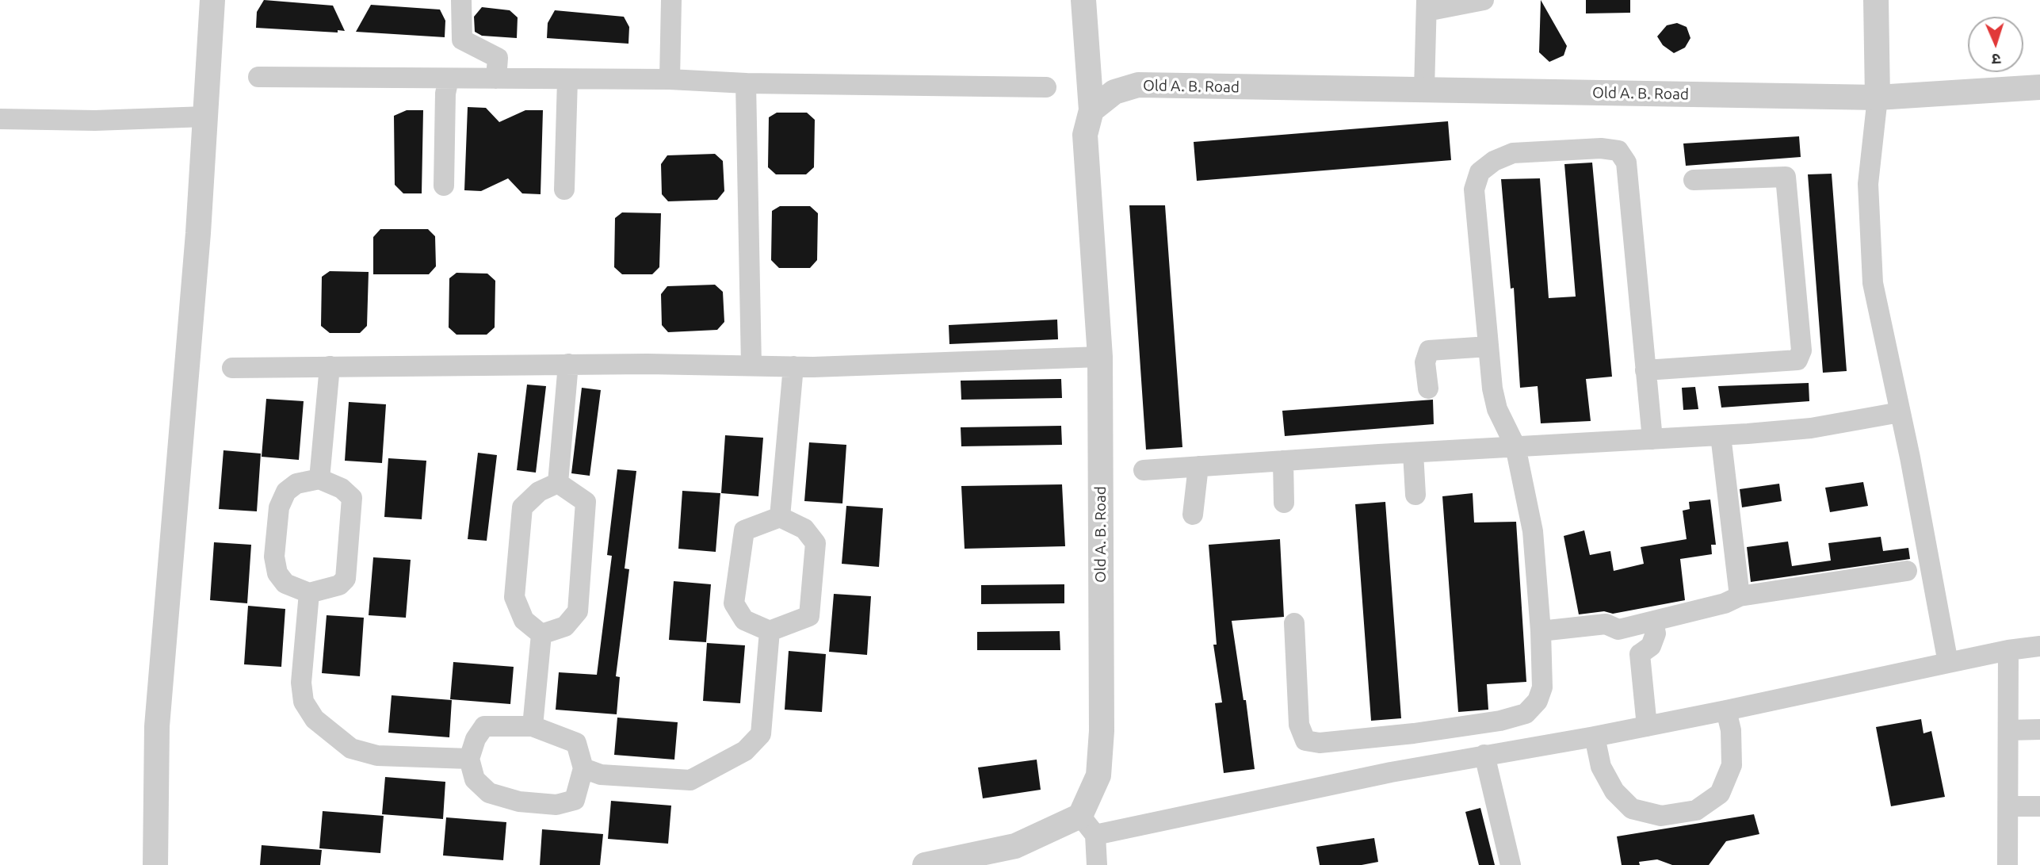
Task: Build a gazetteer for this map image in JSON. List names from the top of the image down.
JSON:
{
  "streets": {
    "street": ["Old A. B. Road"]
  },
  "north": "bottom"
}
